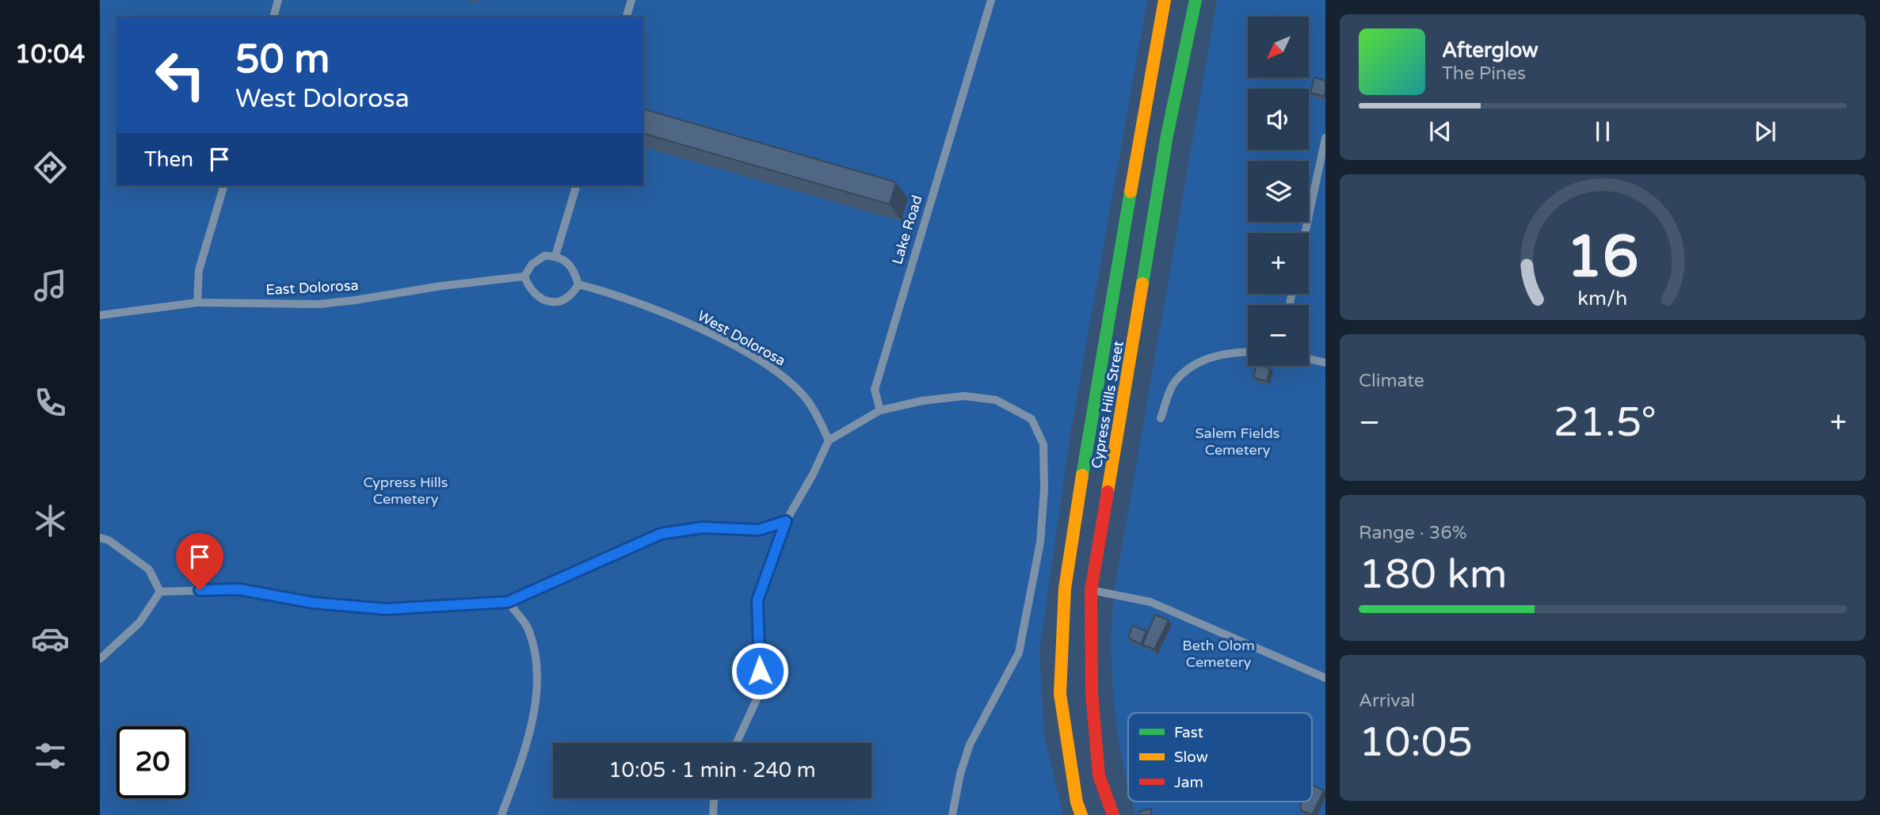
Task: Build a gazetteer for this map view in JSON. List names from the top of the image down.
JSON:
{
  "streets": {
    "street": ["Cypress Hills Street"],
    "lane": ["Lake Road", "East Dolorosa", "West Dolorosa"]
  },
  "crossings": [
    ["East Dolorosa", "West Dolorosa"]
  ],
  "parks": ["Salem Fields Cemetery", "Cypress Hills Cemetery", "Beth Olom Cemetery"],
  "legend": ["Fast", "Slow", "Jam"],
  "north": "bottom left",
  "page": {
    "tabs": "10:04",
    "map_buttons": ["+", "−"],
    "turn": ["50 m", "West Dolorosa"],
    "song": ["Afterglow", "The Pines"],
    "then": "Then",
    "tile": [
      "Climate",
      ["Range · 36%", "180 km"],
      ["Arrival", "10:05"]
    ],
    "heat": ["−", "21.5°", "+"],
    "limit": "20",
    "trip": "10:05 · 1 min · 240 m",
    "gauge": ["16", "km/h"]
  }
}
